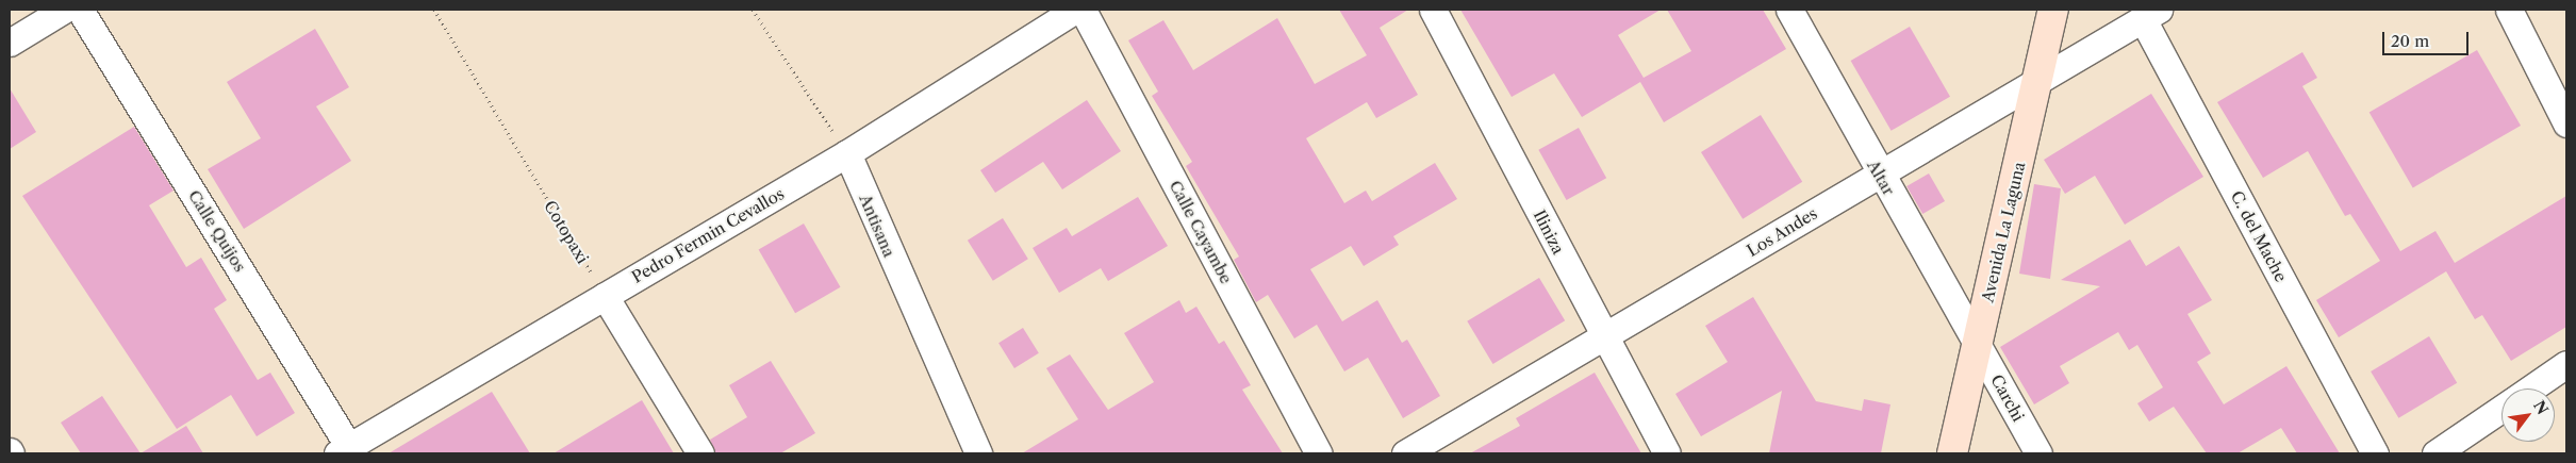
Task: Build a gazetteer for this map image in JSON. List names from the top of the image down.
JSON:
{
  "streets": {
    "street": [
      "Altar",
      "Antisana",
      "Calle Quijos",
      "Calle Cayambe",
      "Iliniza",
      "Los Andes",
      "Avenida La Laguna",
      "Pedro Fermin Cevallos",
      "C. del Mache",
      "Carchi"
    ],
    "path": ["Cotopaxi"]
  },
  "crossings": [
    ["Altar", "Los Andes"],
    ["Altar", "Avenida La Laguna"],
    ["Altar", "Carchi"],
    ["Antisana", "Pedro Fermin Cevallos"],
    ["Calle Quijos", "Pedro Fermin Cevallos"],
    ["Cotopaxi", "Pedro Fermin Cevallos"],
    ["Iliniza", "Los Andes"],
    ["Los Andes", "Avenida La Laguna"],
    ["Los Andes", "C. del Mache"],
    ["Avenida La Laguna", "Carchi"]
  ],
  "scale_bar": "20 m",
  "north": "top right"
}
